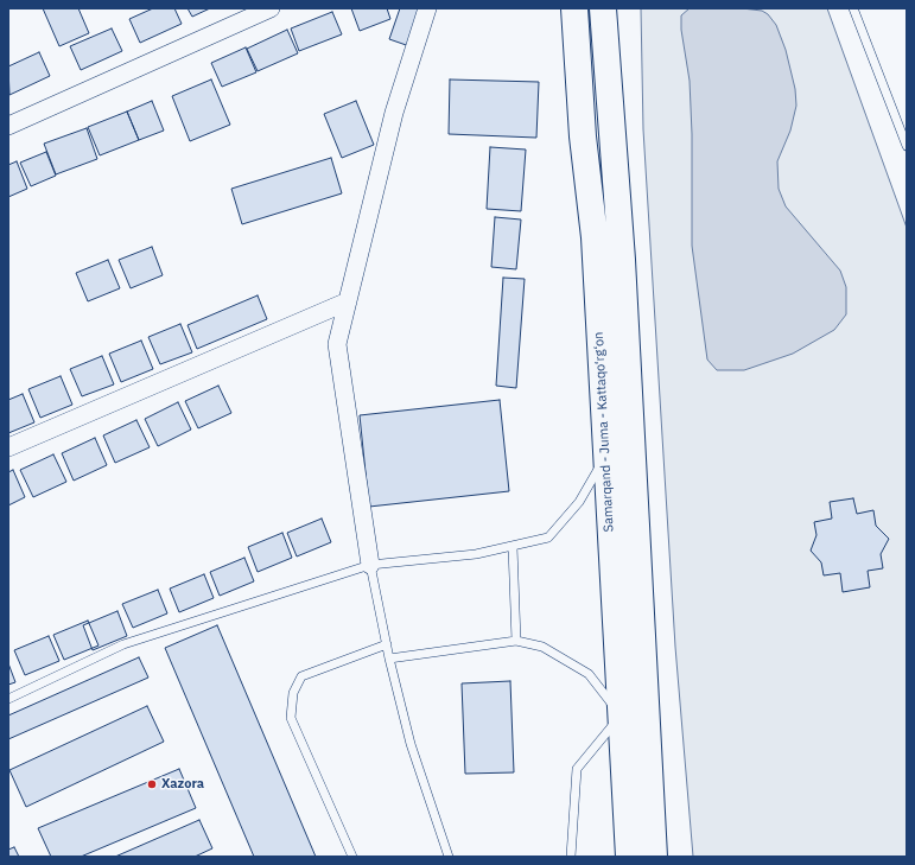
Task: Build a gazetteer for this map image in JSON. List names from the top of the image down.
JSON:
{
  "streets": {
    "main road": ["Samarqand - Juma - Kattaqo‘rg‘on"]
  },
  "places": ["Xazora"]
}
